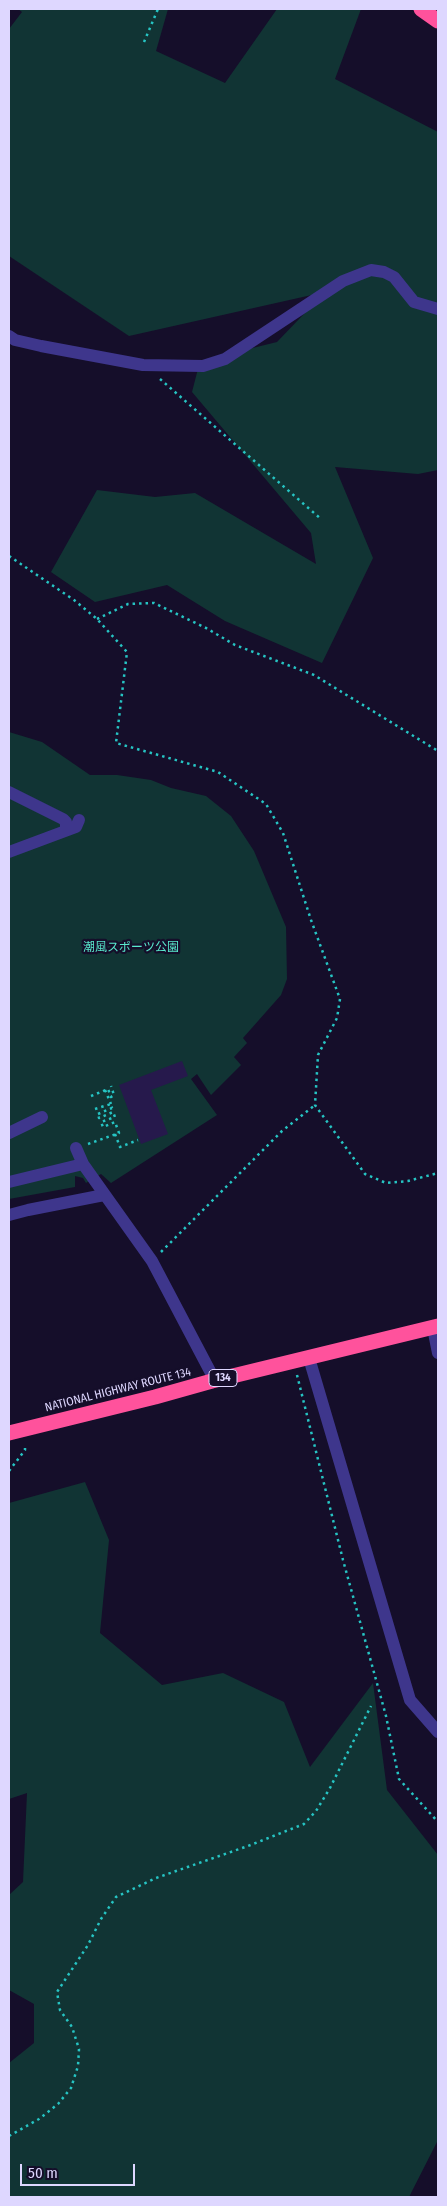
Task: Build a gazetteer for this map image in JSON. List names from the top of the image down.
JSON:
{
  "streets": {
    "highway": ["134", "NATIONAL HIGHWAY ROUTE 134"]
  },
  "parks": ["潮風スポーツ公園"],
  "scale_bar": "50 m"
}
